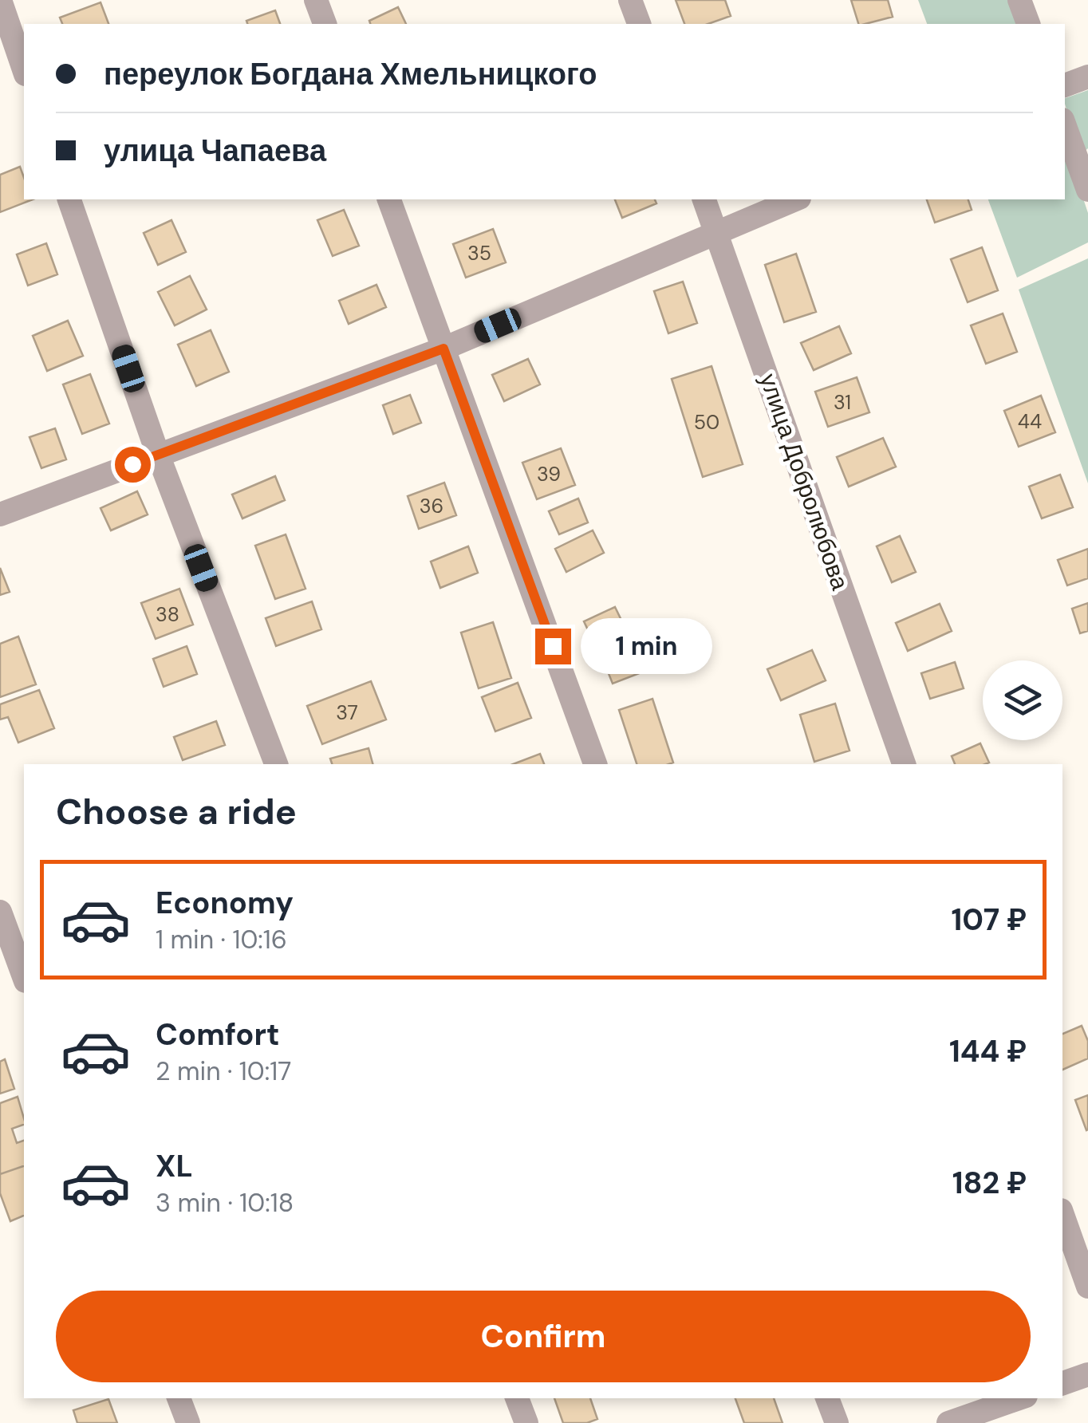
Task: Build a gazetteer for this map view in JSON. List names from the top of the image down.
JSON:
{
  "streets": {
    "street": ["улица Добролюбова"]
  },
  "house_numbers": [
    "35",
    "31",
    "44",
    "50",
    "39",
    "36",
    "38",
    "37"
  ],
  "page": {
    "banner": ["переулок Богдана Хмельницкого", "улица Чапаева"],
    "bubble": "1 min",
    "heading": "Choose a ride",
    "list": [
      {
        "name": "Economy",
        "note": "1 min · 10:16",
        "value": "107 ₽"
      },
      {
        "name": "Comfort",
        "note": "2 min · 10:17",
        "value": "144 ₽"
      },
      {
        "name": "XL",
        "note": "3 min · 10:18",
        "value": "182 ₽"
      }
    ],
    "buttons": "Confirm"
  }
}
